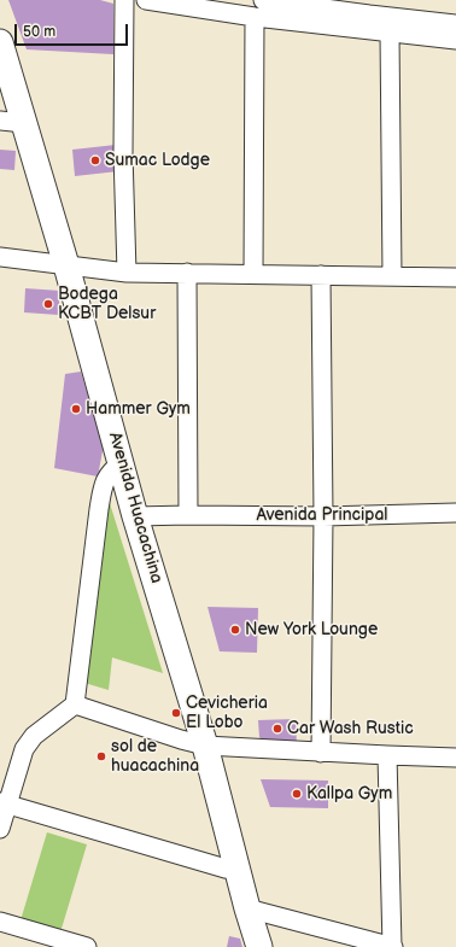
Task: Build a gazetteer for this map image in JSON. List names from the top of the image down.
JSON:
{
  "streets": {
    "main road": ["Avenida Huacachina"],
    "street": ["Avenida Principal"]
  },
  "crossings": [
    ["Avenida Huacachina", "Avenida Principal"]
  ],
  "places": [
    "Sumac Lodge",
    "Bodega KCBT Delsur",
    "Hammer Gym",
    "New York Lounge",
    "Cevicheria El Lobo",
    "Car Wash Rustic",
    "sol de huacachina",
    "Kallpa Gym"
  ],
  "scale_bar": "50 m"
}
